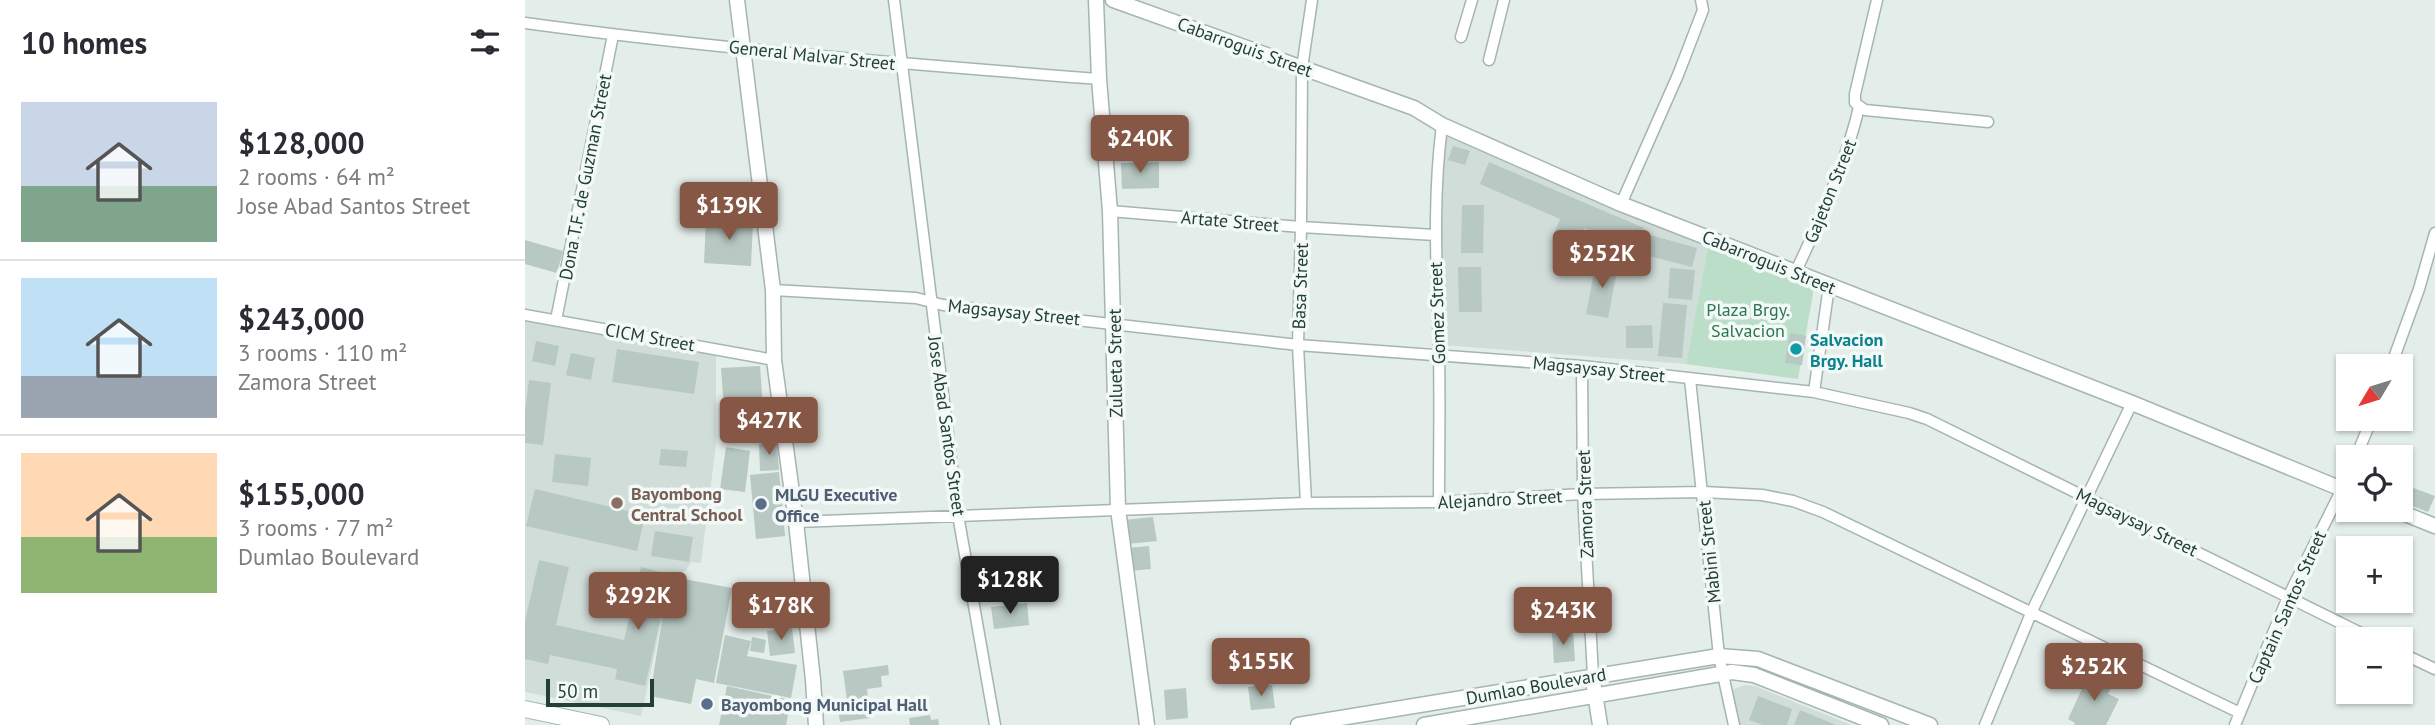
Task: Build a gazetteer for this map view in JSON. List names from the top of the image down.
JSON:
{
  "streets": {
    "street": [
      "Cabarroguis Street",
      "General Malvar Street",
      "Dona T.F. de Guzman Street",
      "Gajeton Street",
      "Artate Street",
      "Basa Street",
      "Magsaysay Street",
      "Gomez Street",
      "CICM Street",
      "Zulueta Street",
      "Jose Abad Santos Street",
      "Alejandro Street",
      "Zamora Street",
      "Mabini Street",
      "Captain Santos Street",
      "Dumlao Boulevard"
    ]
  },
  "crossings": [
    ["Cabarroguis Street", "Gajeton Street"],
    ["Cabarroguis Street", "Basa Street"],
    ["Cabarroguis Street", "Gomez Street"],
    ["General Malvar Street", "Dona T.F. de Guzman Street"],
    ["General Malvar Street", "Zulueta Street"],
    ["General Malvar Street", "Jose Abad Santos Street"],
    ["Dona T.F. de Guzman Street", "CICM Street"],
    ["Artate Street", "Basa Street"],
    ["Artate Street", "Gomez Street"],
    ["Artate Street", "Zulueta Street"],
    ["Basa Street", "Magsaysay Street"],
    ["Basa Street", "Alejandro Street"],
    ["Magsaysay Street", "Gomez Street"],
    ["Magsaysay Street", "Zulueta Street"],
    ["Magsaysay Street", "Jose Abad Santos Street"],
    ["Magsaysay Street", "Zamora Street"],
    ["Magsaysay Street", "Mabini Street"],
    ["Magsaysay Street", "Captain Santos Street"],
    ["Gomez Street", "Alejandro Street"],
    ["Zulueta Street", "Alejandro Street"],
    ["Jose Abad Santos Street", "Alejandro Street"],
    ["Alejandro Street", "Zamora Street"],
    ["Alejandro Street", "Mabini Street"],
    ["Alejandro Street", "Captain Santos Street"],
    ["Zamora Street", "Dumlao Boulevard"],
    ["Mabini Street", "Dumlao Boulevard"]
  ],
  "parks": ["Plaza Brgy. Salvacion"],
  "places": [
    "Salvacion Brgy. Hall",
    "Bayombong Central School",
    "MLGU Executive Office",
    "Bayombong Municipal Hall"
  ],
  "scale_bar": "50 m",
  "north": "bottom left",
  "page": {
    "heading": "10 homes",
    "list": [
      {
        "name": "$128,000",
        "note": "2 rooms · 64 m² · Jose Abad Santos Street"
      },
      {
        "name": "$243,000",
        "note": "3 rooms · 110 m² · Zamora Street"
      },
      {
        "name": "$155,000",
        "note": "3 rooms · 77 m² · Dumlao Boulevard"
      }
    ],
    "price": [
      "$240K",
      "$139K",
      "$252K",
      "$427K",
      "$128K",
      "$292K",
      "$178K",
      "$243K",
      "$155K",
      "$252K"
    ],
    "map_buttons": ["+", "−"],
    "scale": "50 m"
  }
}
